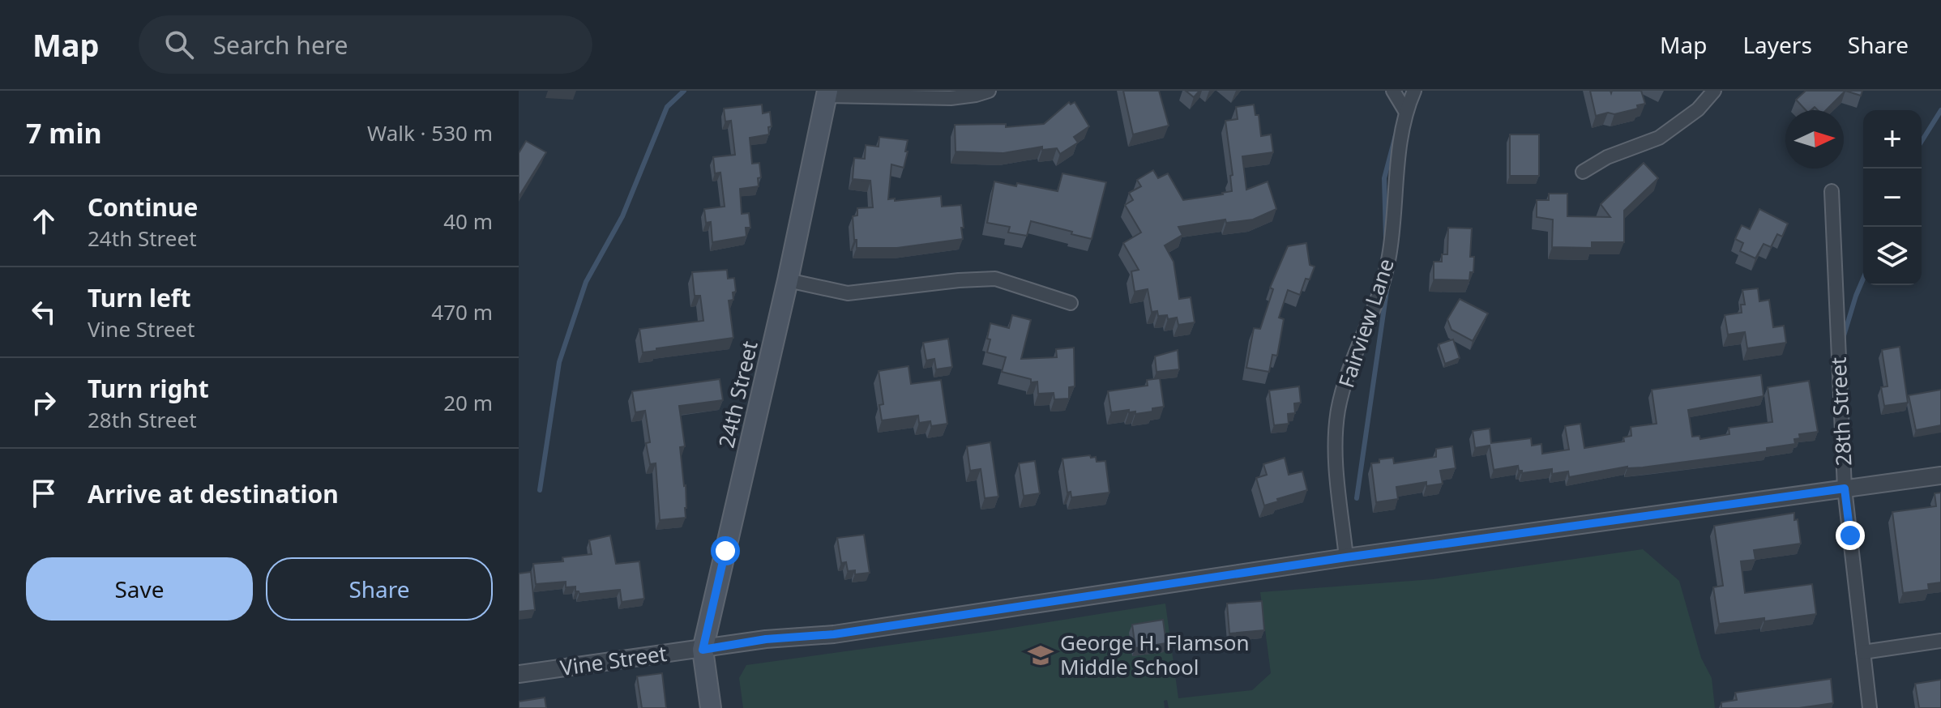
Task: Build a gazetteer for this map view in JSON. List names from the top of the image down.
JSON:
{
  "streets": {
    "main road": ["24th Street"],
    "street": ["Fairview Lane", "28th Street", "Vine Street"]
  },
  "crossings": [
    ["Fairview Lane", "Vine Street"],
    ["24th Street", "Vine Street"],
    ["28th Street", "Vine Street"]
  ],
  "places": {
    "school or university": ["George H. Flamson Middle School"]
  },
  "north": "right",
  "page": {
    "header": "Map",
    "search": "Search here",
    "nav": ["Map", "Layers", "Share"],
    "heading": ["7 min", "Walk · 530 m"],
    "map_buttons": ["+", "−"],
    "list": [
      ["Continue", "24th Street", "40 m"],
      ["Turn left", "Vine Street", "470 m"],
      ["Turn right", "28th Street", "20 m"],
      "Arrive at destination"
    ],
    "buttons": ["Save", "Share"]
  }
}
